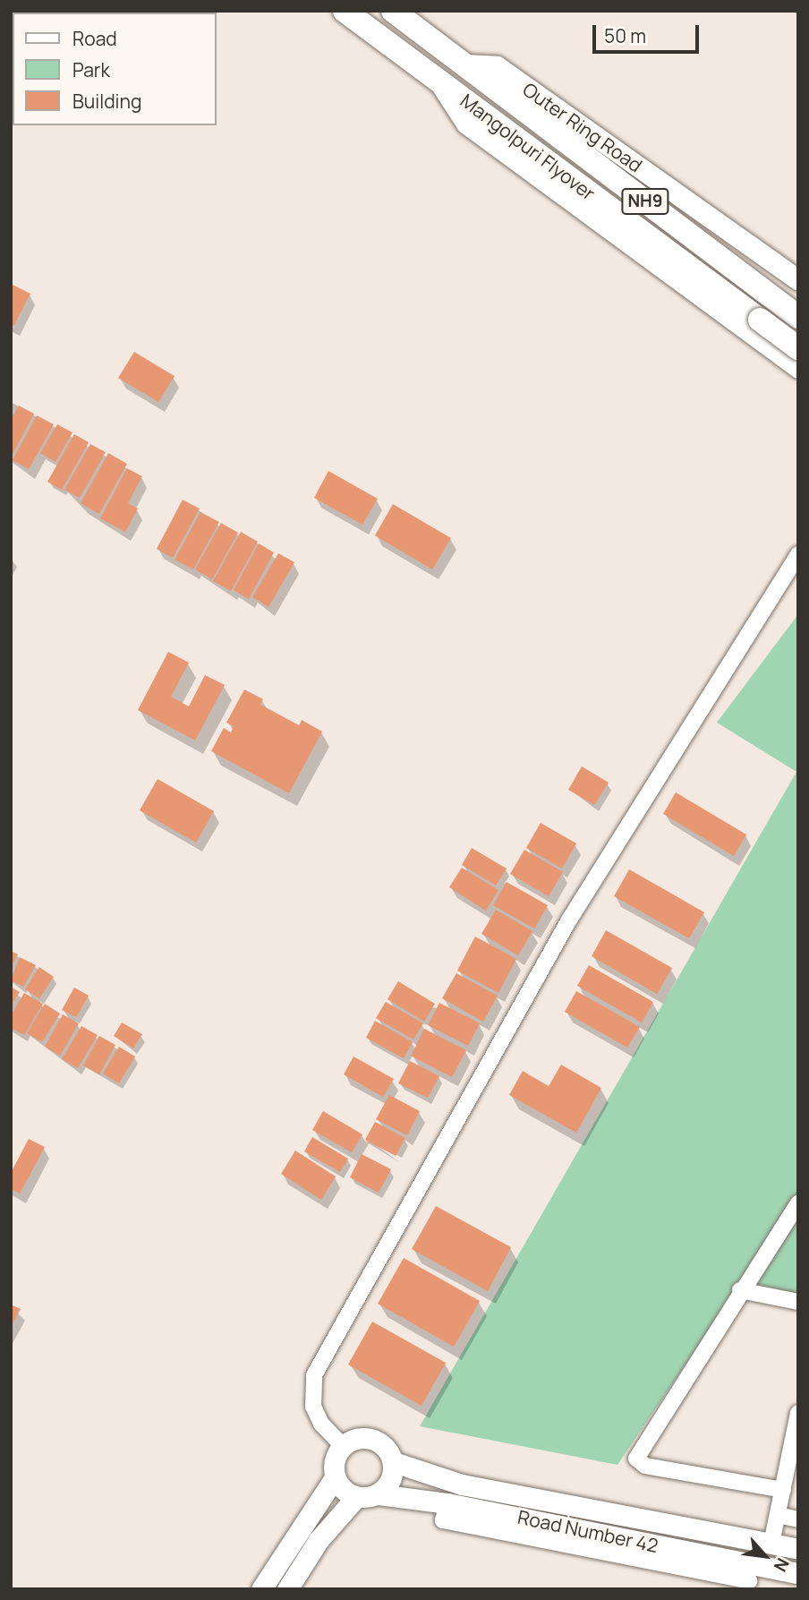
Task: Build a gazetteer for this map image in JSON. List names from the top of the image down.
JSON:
{
  "streets": {
    "highway": ["Mangolpuri Flyover", "NH9"],
    "main road": ["Outer Ring Road", "Road Number 42"]
  },
  "crossings": [
    ["Outer Ring Road", "Mangolpuri Flyover"],
    ["Outer Ring Road", "NH9"],
    ["Mangolpuri Flyover", "NH9"]
  ],
  "legend": ["Road", "Park", "Building"],
  "scale_bar": "50 m",
  "north": "bottom right"
}
